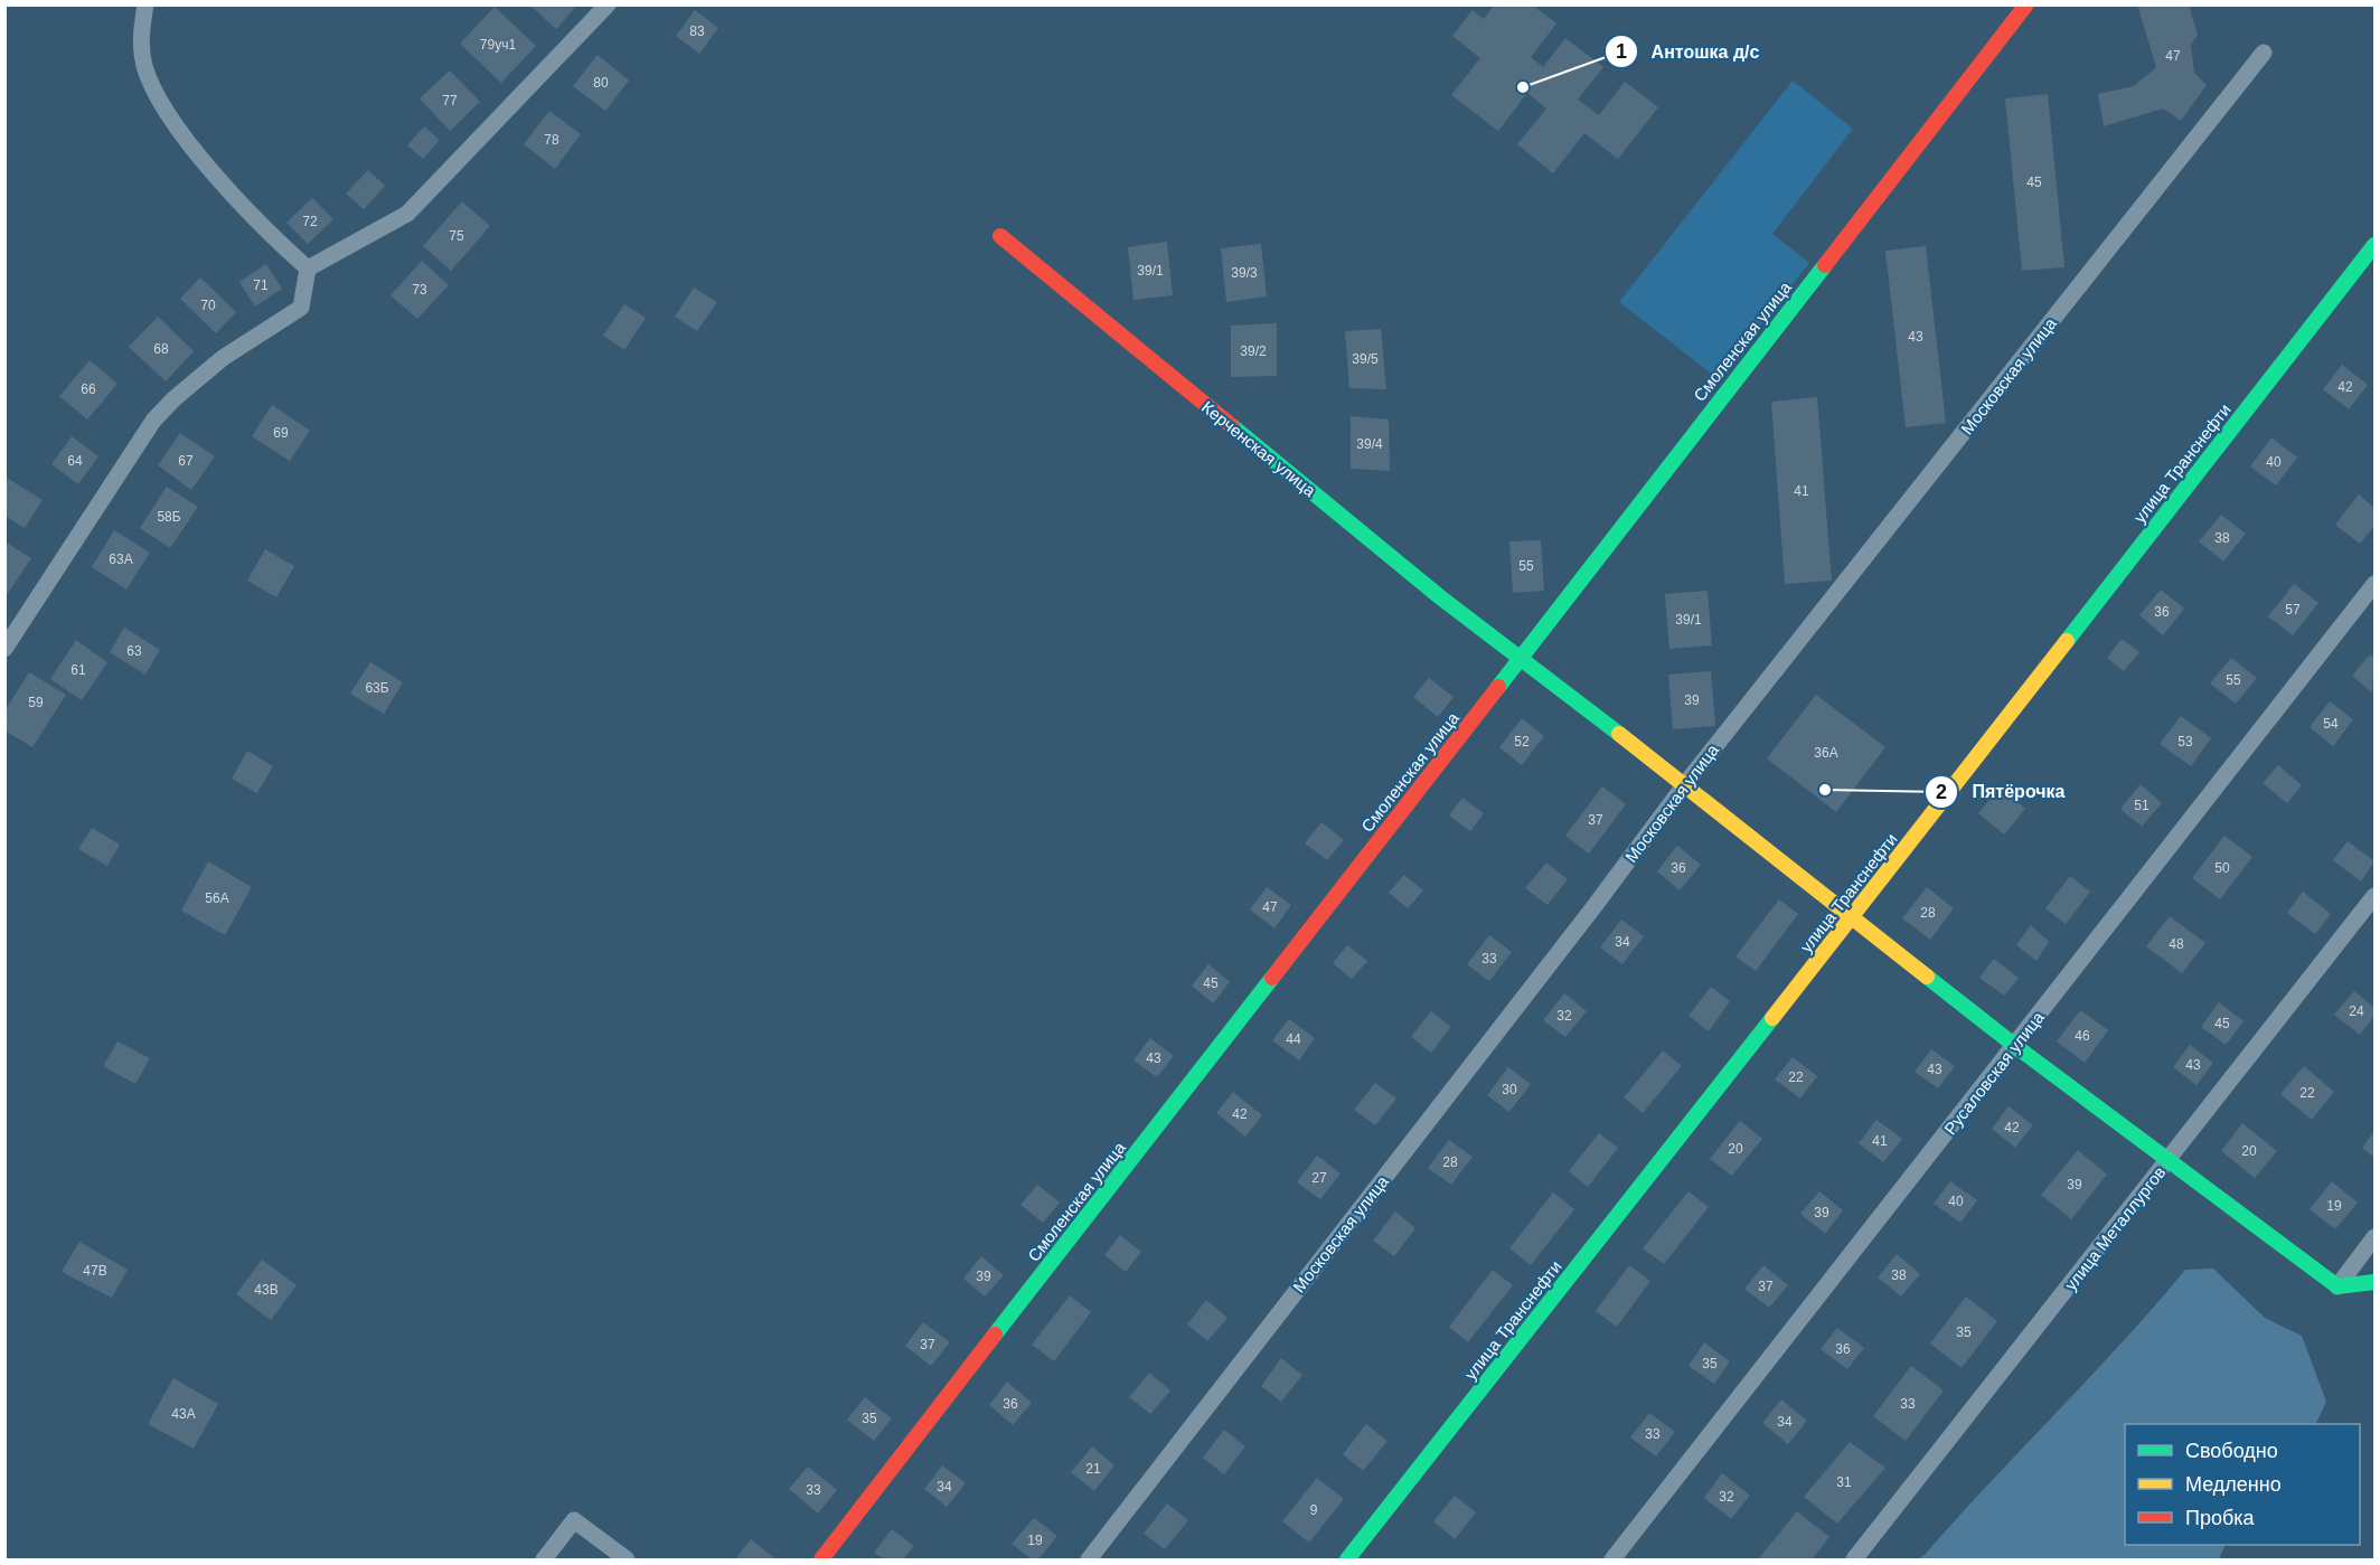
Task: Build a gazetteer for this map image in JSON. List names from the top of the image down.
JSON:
{
  "streets": {
    "street": [
      "Смоленская улица",
      "Московская улица",
      "Керченская улица",
      "улица Транснефти",
      "Русаловская улица",
      "улица Металлургов"
    ]
  },
  "crossings": [
    ["Смоленская улица", "Керченская улица"],
    ["Московская улица", "Керченская улица"],
    ["Керченская улица", "улица Транснефти"],
    ["Керченская улица", "Русаловская улица"],
    ["Керченская улица", "улица Металлургов"]
  ],
  "places": ["Антошка д/с", "Пятёрочка"],
  "house_numbers": [
    "83",
    "79уч1",
    "47",
    "80",
    "77",
    "78",
    "45",
    "72",
    "75",
    "39/1",
    "39/3",
    "71",
    "73",
    "70",
    "43",
    "68",
    "39/2",
    "39/5",
    "42",
    "66",
    "69",
    "39/4",
    "64",
    "67",
    "40",
    "41",
    "58Б",
    "38",
    "63А",
    "55",
    "57",
    "36",
    "39/1",
    "63",
    "61",
    "55",
    "63Б",
    "39",
    "59",
    "54",
    "52",
    "53",
    "36А",
    "51",
    "37",
    "36",
    "50",
    "56А",
    "47",
    "28",
    "34",
    "48",
    "33",
    "45",
    "24",
    "32",
    "45",
    "46",
    "44",
    "43",
    "43",
    "43",
    "22",
    "30",
    "22",
    "42",
    "42",
    "41",
    "20",
    "20",
    "28",
    "27",
    "39",
    "40",
    "19",
    "39",
    "47В",
    "38",
    "39",
    "37",
    "43В",
    "35",
    "37",
    "36",
    "35",
    "36",
    "33",
    "43А",
    "35",
    "34",
    "33",
    "21",
    "31",
    "34",
    "33",
    "32",
    "9",
    "19"
  ],
  "legend": ["Свободно", "Медленно", "Пробка"]
}
